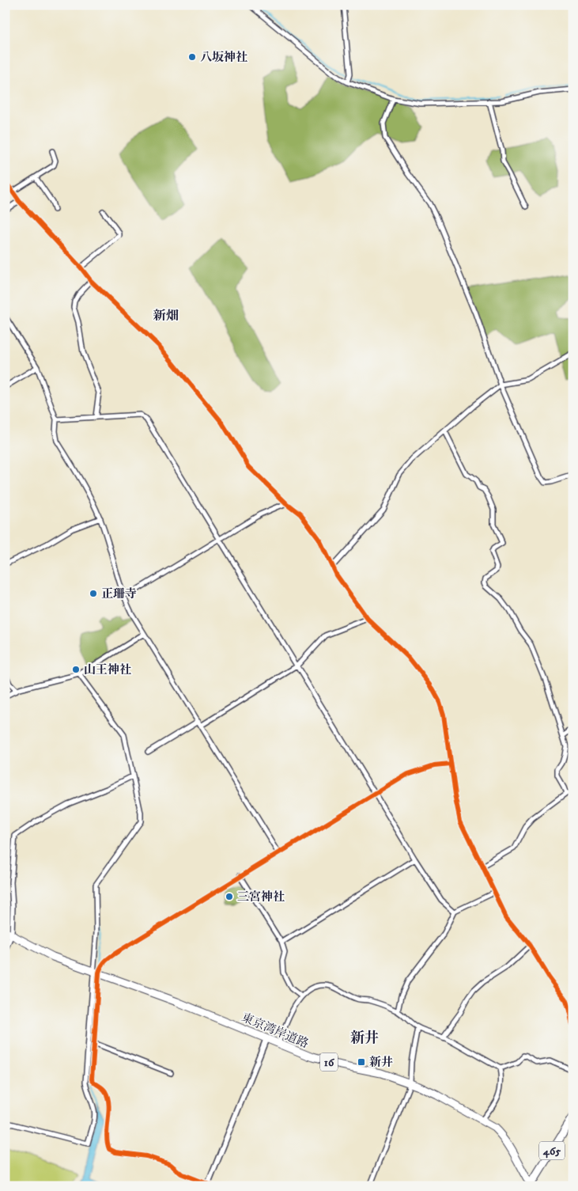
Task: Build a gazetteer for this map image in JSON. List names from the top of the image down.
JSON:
{
  "streets": {
    "highway": ["東京湾岸道路", "16", "465"]
  },
  "crossings": [
    ["東京湾岸道路", "465"]
  ],
  "districts": ["新畑", "新井"],
  "places": {
    "other": [
      "八坂神社",
      "正珊寺",
      "山王神社",
      "三宮神社"
    ],
    "transit": ["新井"]
  }
}
